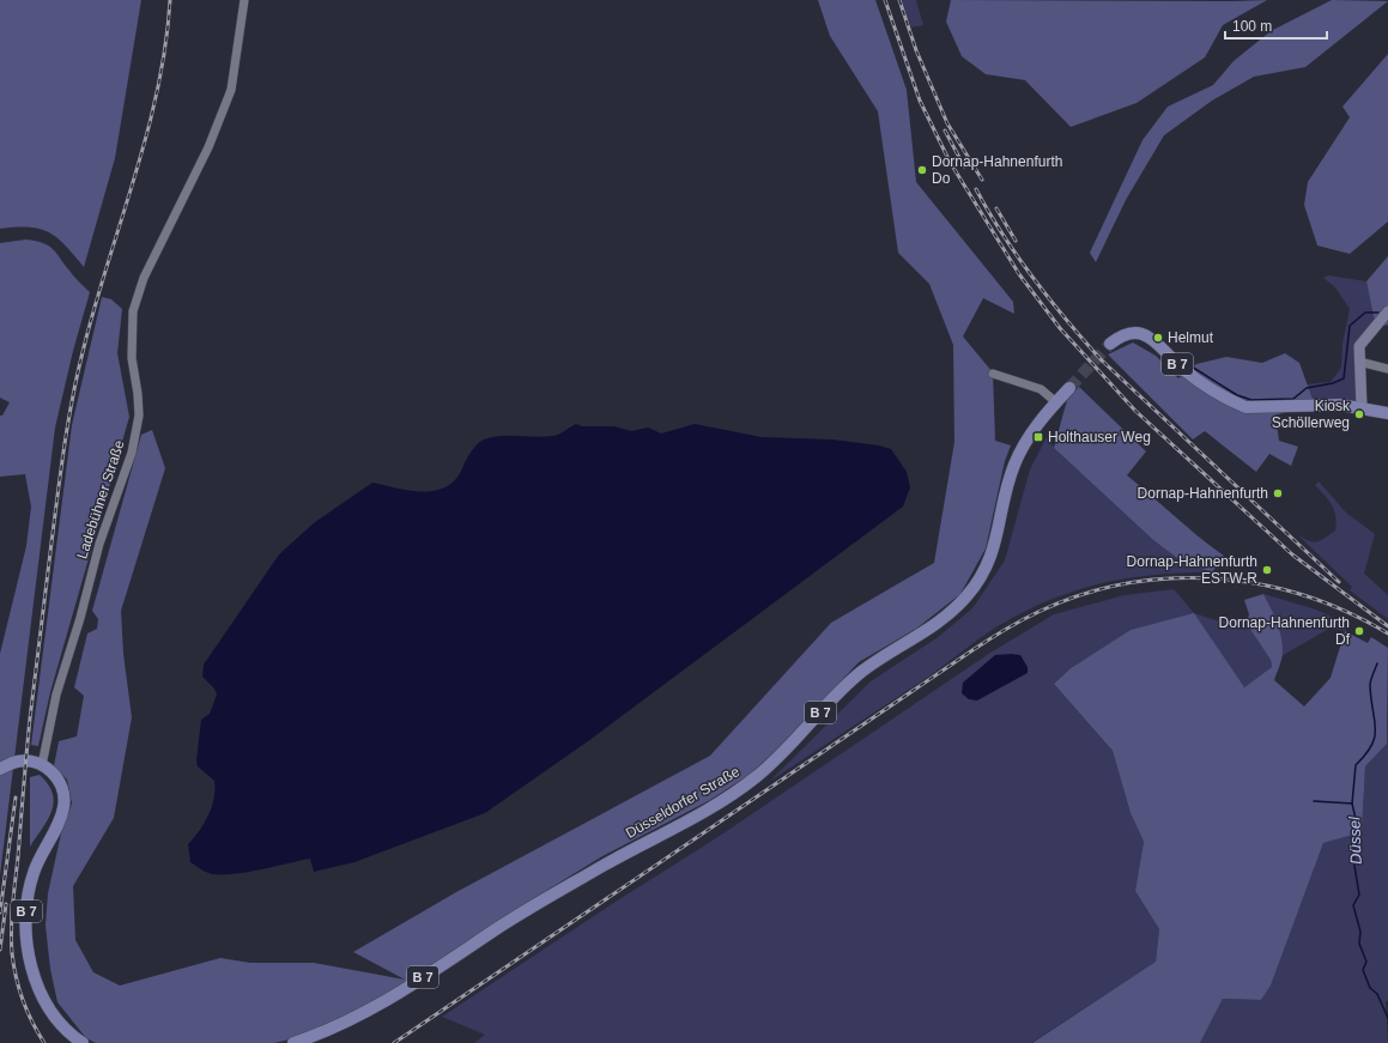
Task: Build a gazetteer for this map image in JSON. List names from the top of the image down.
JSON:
{
  "streets": {
    "main road": ["B 7", "Düsseldorfer Straße"],
    "street": ["Ladebühner Straße"]
  },
  "crossings": [
    ["B 7", "Ladebühner Straße"]
  ],
  "water": ["Düssel"],
  "places": {
    "other": [
      "Dornap-Hahnenfurth Do",
      "Helmut",
      "Kiosk Schöllerweg",
      "Dornap-Hahnenfurth",
      "Dornap-Hahnenfurth ESTW-R",
      "Dornap-Hahnenfurth Df"
    ],
    "transit": ["Holthauser Weg"]
  },
  "scale_bar": "100 m"
}
